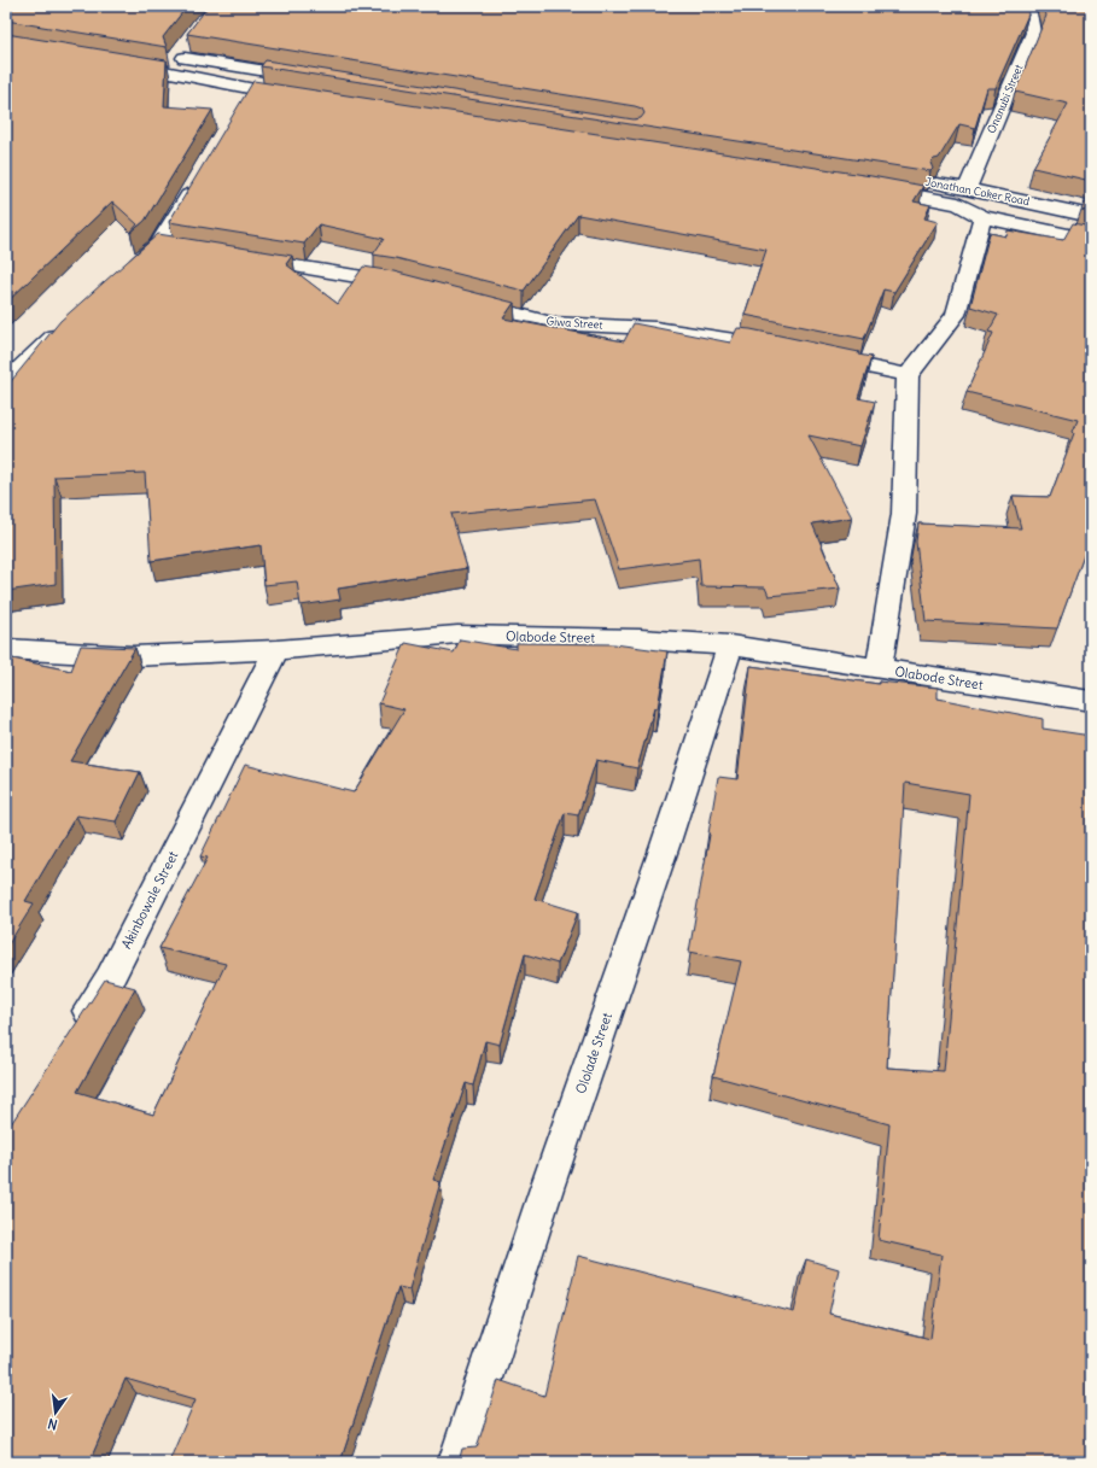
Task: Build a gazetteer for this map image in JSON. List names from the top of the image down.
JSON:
{
  "streets": {
    "street": [
      "Onanubi Street",
      "Jonathan Coker Road",
      "Giwa Street",
      "Olabode Street",
      "Akinbowale Street",
      "Ololade Street"
    ]
  },
  "crossings": [
    ["Onanubi Street", "Jonathan Coker Road"],
    ["Olabode Street", "Akinbowale Street"],
    ["Olabode Street", "Ololade Street"]
  ],
  "north": "bottom"
}
